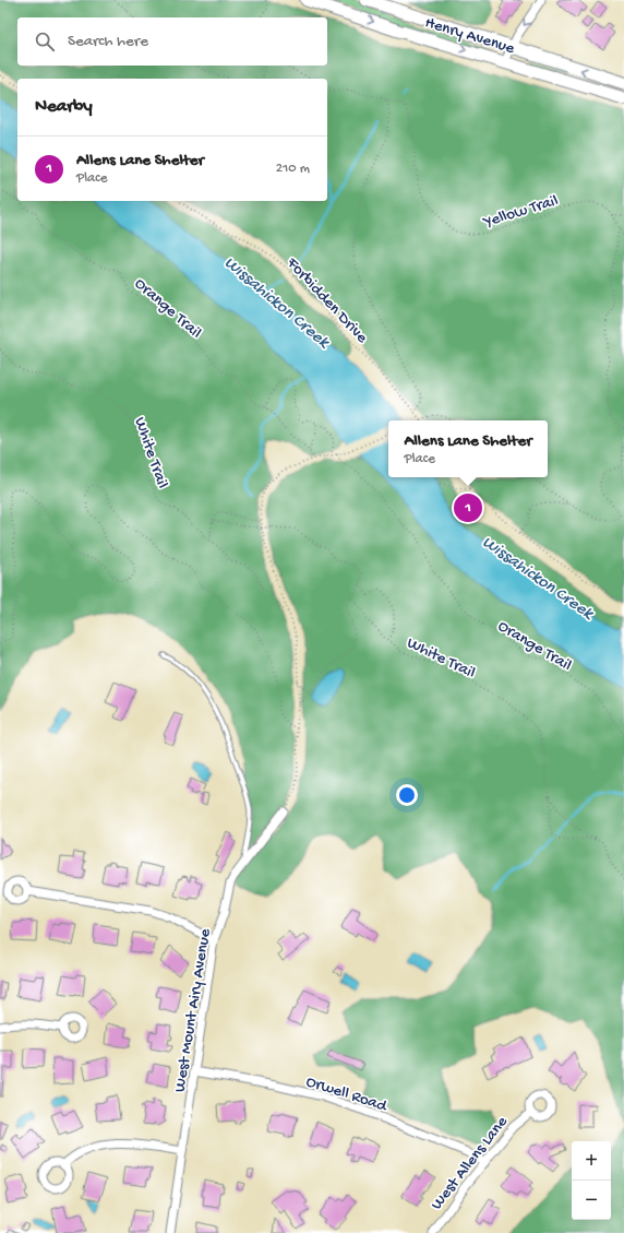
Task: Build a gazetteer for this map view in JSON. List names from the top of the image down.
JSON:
{
  "streets": {
    "main road": ["Henry Avenue"],
    "street": ["West Mount Airy Avenue", "Orwell Road", "West Allens Lane"],
    "path": [
      "Yellow Trail",
      "Forbidden Drive",
      "Orange Trail",
      "White Trail"
    ]
  },
  "crossings": [
    ["West Mount Airy Avenue", "Orwell Road"],
    ["Orwell Road", "West Allens Lane"]
  ],
  "water": ["Wissahickon Creek"],
  "page": {
    "search": "Search here",
    "heading": "Nearby",
    "list": [
      {
        "mark": "1",
        "name": "Allens Lane Shelter",
        "note": "Place",
        "value": "210 m"
      }
    ],
    "popup": ["Allens Lane Shelter", "Place"],
    "pins": "1",
    "map_buttons": ["+", "−"]
  }
}
